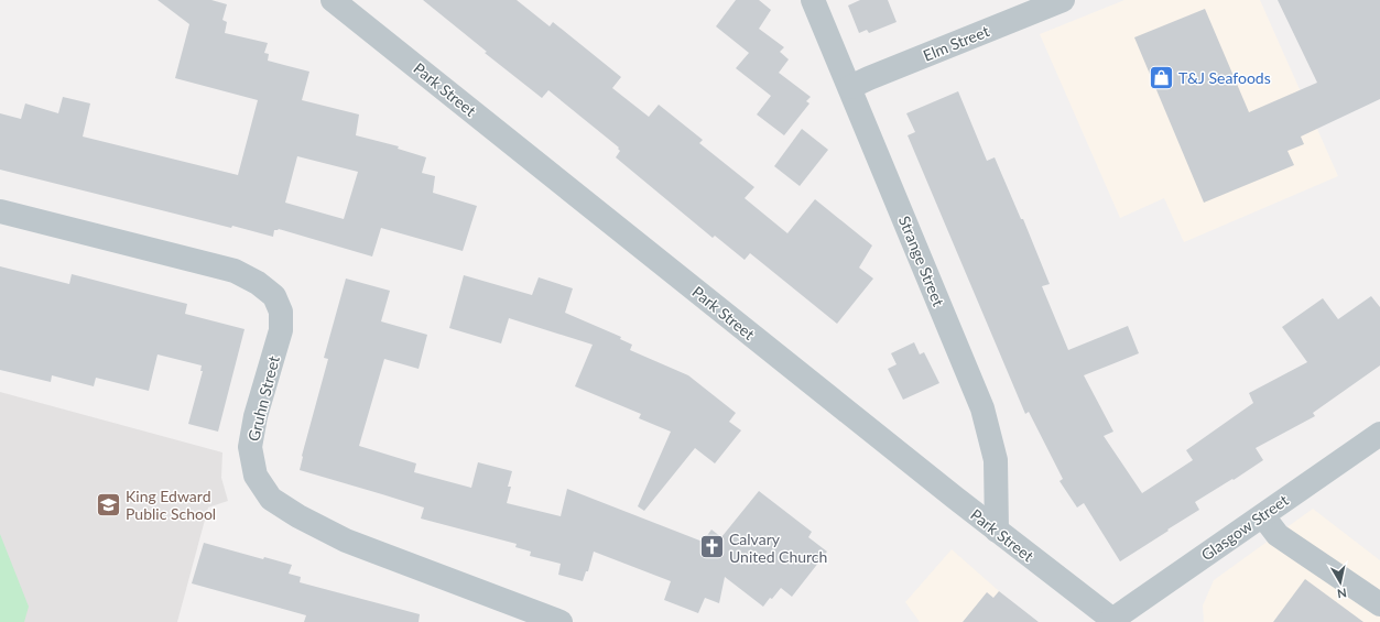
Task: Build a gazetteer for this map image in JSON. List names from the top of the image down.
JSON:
{
  "streets": {
    "street": [
      "Elm Street",
      "Park Street",
      "Strange Street",
      "Gruhn Street",
      "Glasgow Street"
    ]
  },
  "crossings": [
    ["Elm Street", "Strange Street"],
    ["Park Street", "Strange Street"],
    ["Park Street", "Glasgow Street"]
  ],
  "places": {
    "shop": ["T&J Seafoods"],
    "school or university": ["King Edward Public School"],
    "church": ["Calvary United Church"]
  },
  "north": "bottom"
}
